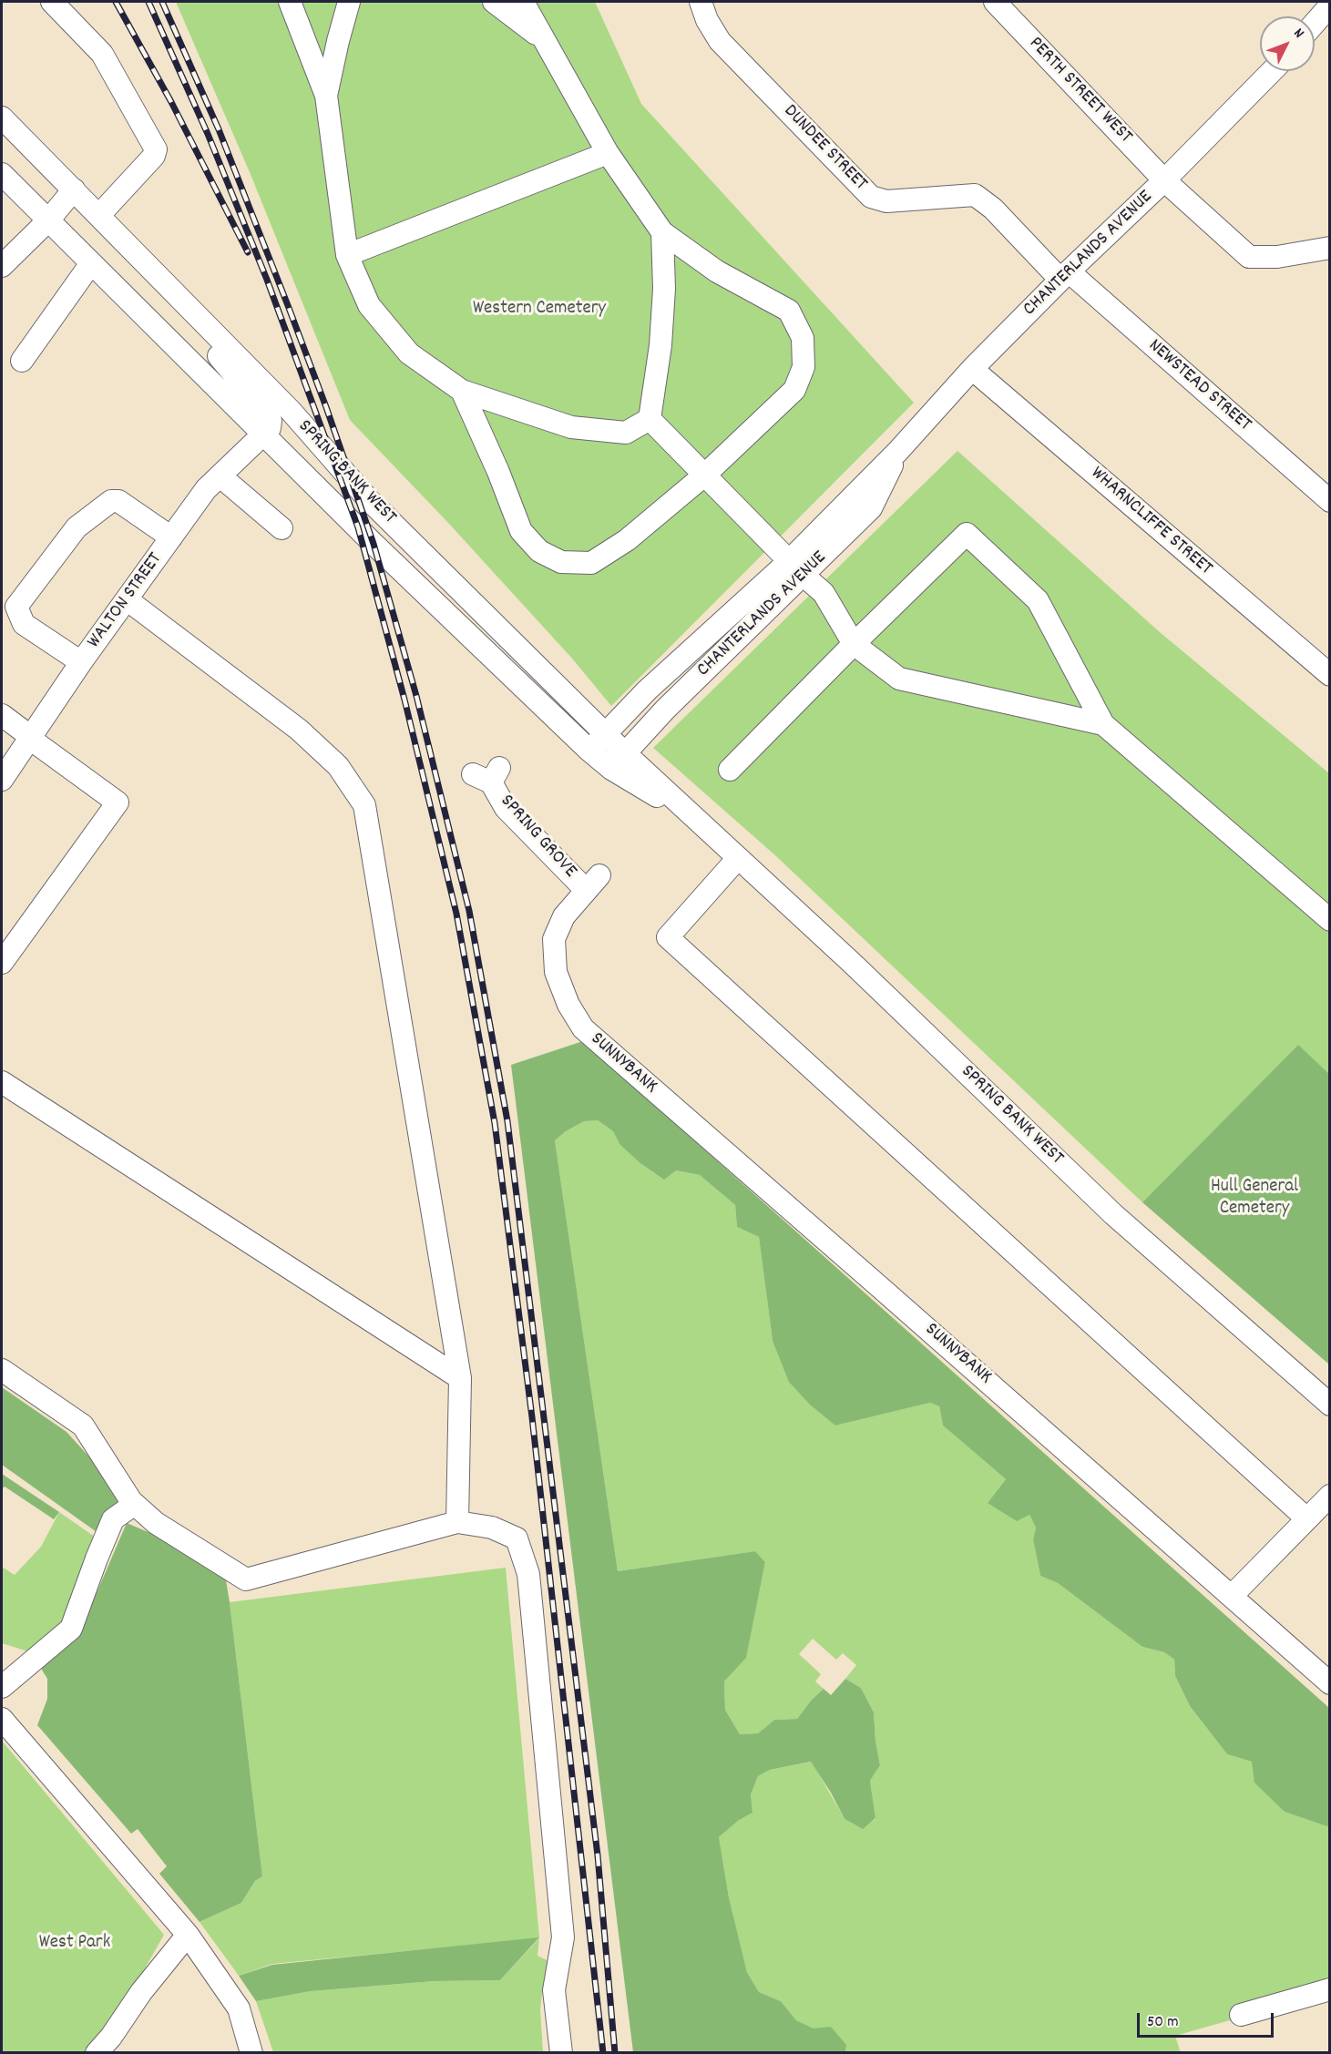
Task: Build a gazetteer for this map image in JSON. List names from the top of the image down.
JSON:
{
  "streets": {
    "street": [
      "PERTH STREET WEST",
      "DUNDEE STREET",
      "CHANTERLANDS AVENUE",
      "NEWSTEAD STREET",
      "SPRING BANK WEST",
      "WHARNCLIFFE STREET",
      "WALTON STREET",
      "SPRING GROVE",
      "SUNNYBANK"
    ]
  },
  "crossings": [
    ["PERTH STREET WEST", "CHANTERLANDS AVENUE"],
    ["DUNDEE STREET", "CHANTERLANDS AVENUE"],
    ["DUNDEE STREET", "NEWSTEAD STREET"],
    ["CHANTERLANDS AVENUE", "NEWSTEAD STREET"],
    ["CHANTERLANDS AVENUE", "SPRING BANK WEST"],
    ["CHANTERLANDS AVENUE", "WHARNCLIFFE STREET"],
    ["SPRING BANK WEST", "WALTON STREET"],
    ["SPRING GROVE", "SUNNYBANK"]
  ],
  "parks": ["Western Cemetery", "Hull General Cemetery", "West Park"],
  "scale_bar": "50 m",
  "north": "top right"
}
